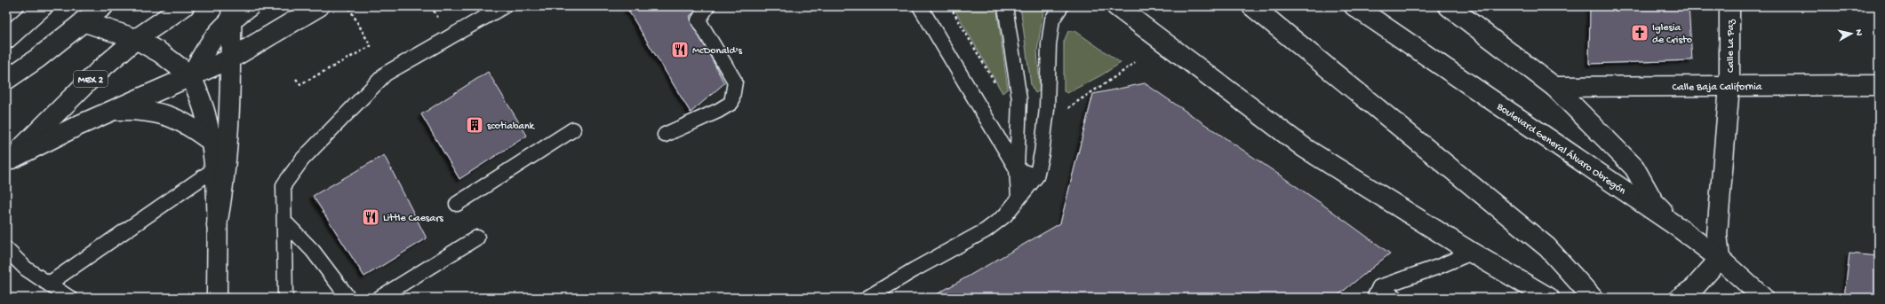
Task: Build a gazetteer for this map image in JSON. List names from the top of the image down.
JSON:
{
  "streets": {
    "main road": [
      "Calle La Paz",
      "MEX 2",
      "Calle Baja California",
      "Boulevard General Álvaro Obregón"
    ]
  },
  "crossings": [
    ["Calle La Paz", "Calle Baja California"],
    ["Calle La Paz", "Boulevard General Álvaro Obregón"]
  ],
  "places": {
    "church": ["Iglesia de Cristo"],
    "restaurant": ["McDonald's", "Little Caesars"],
    "building": ["scotiabank"]
  },
  "north": "right"
}
